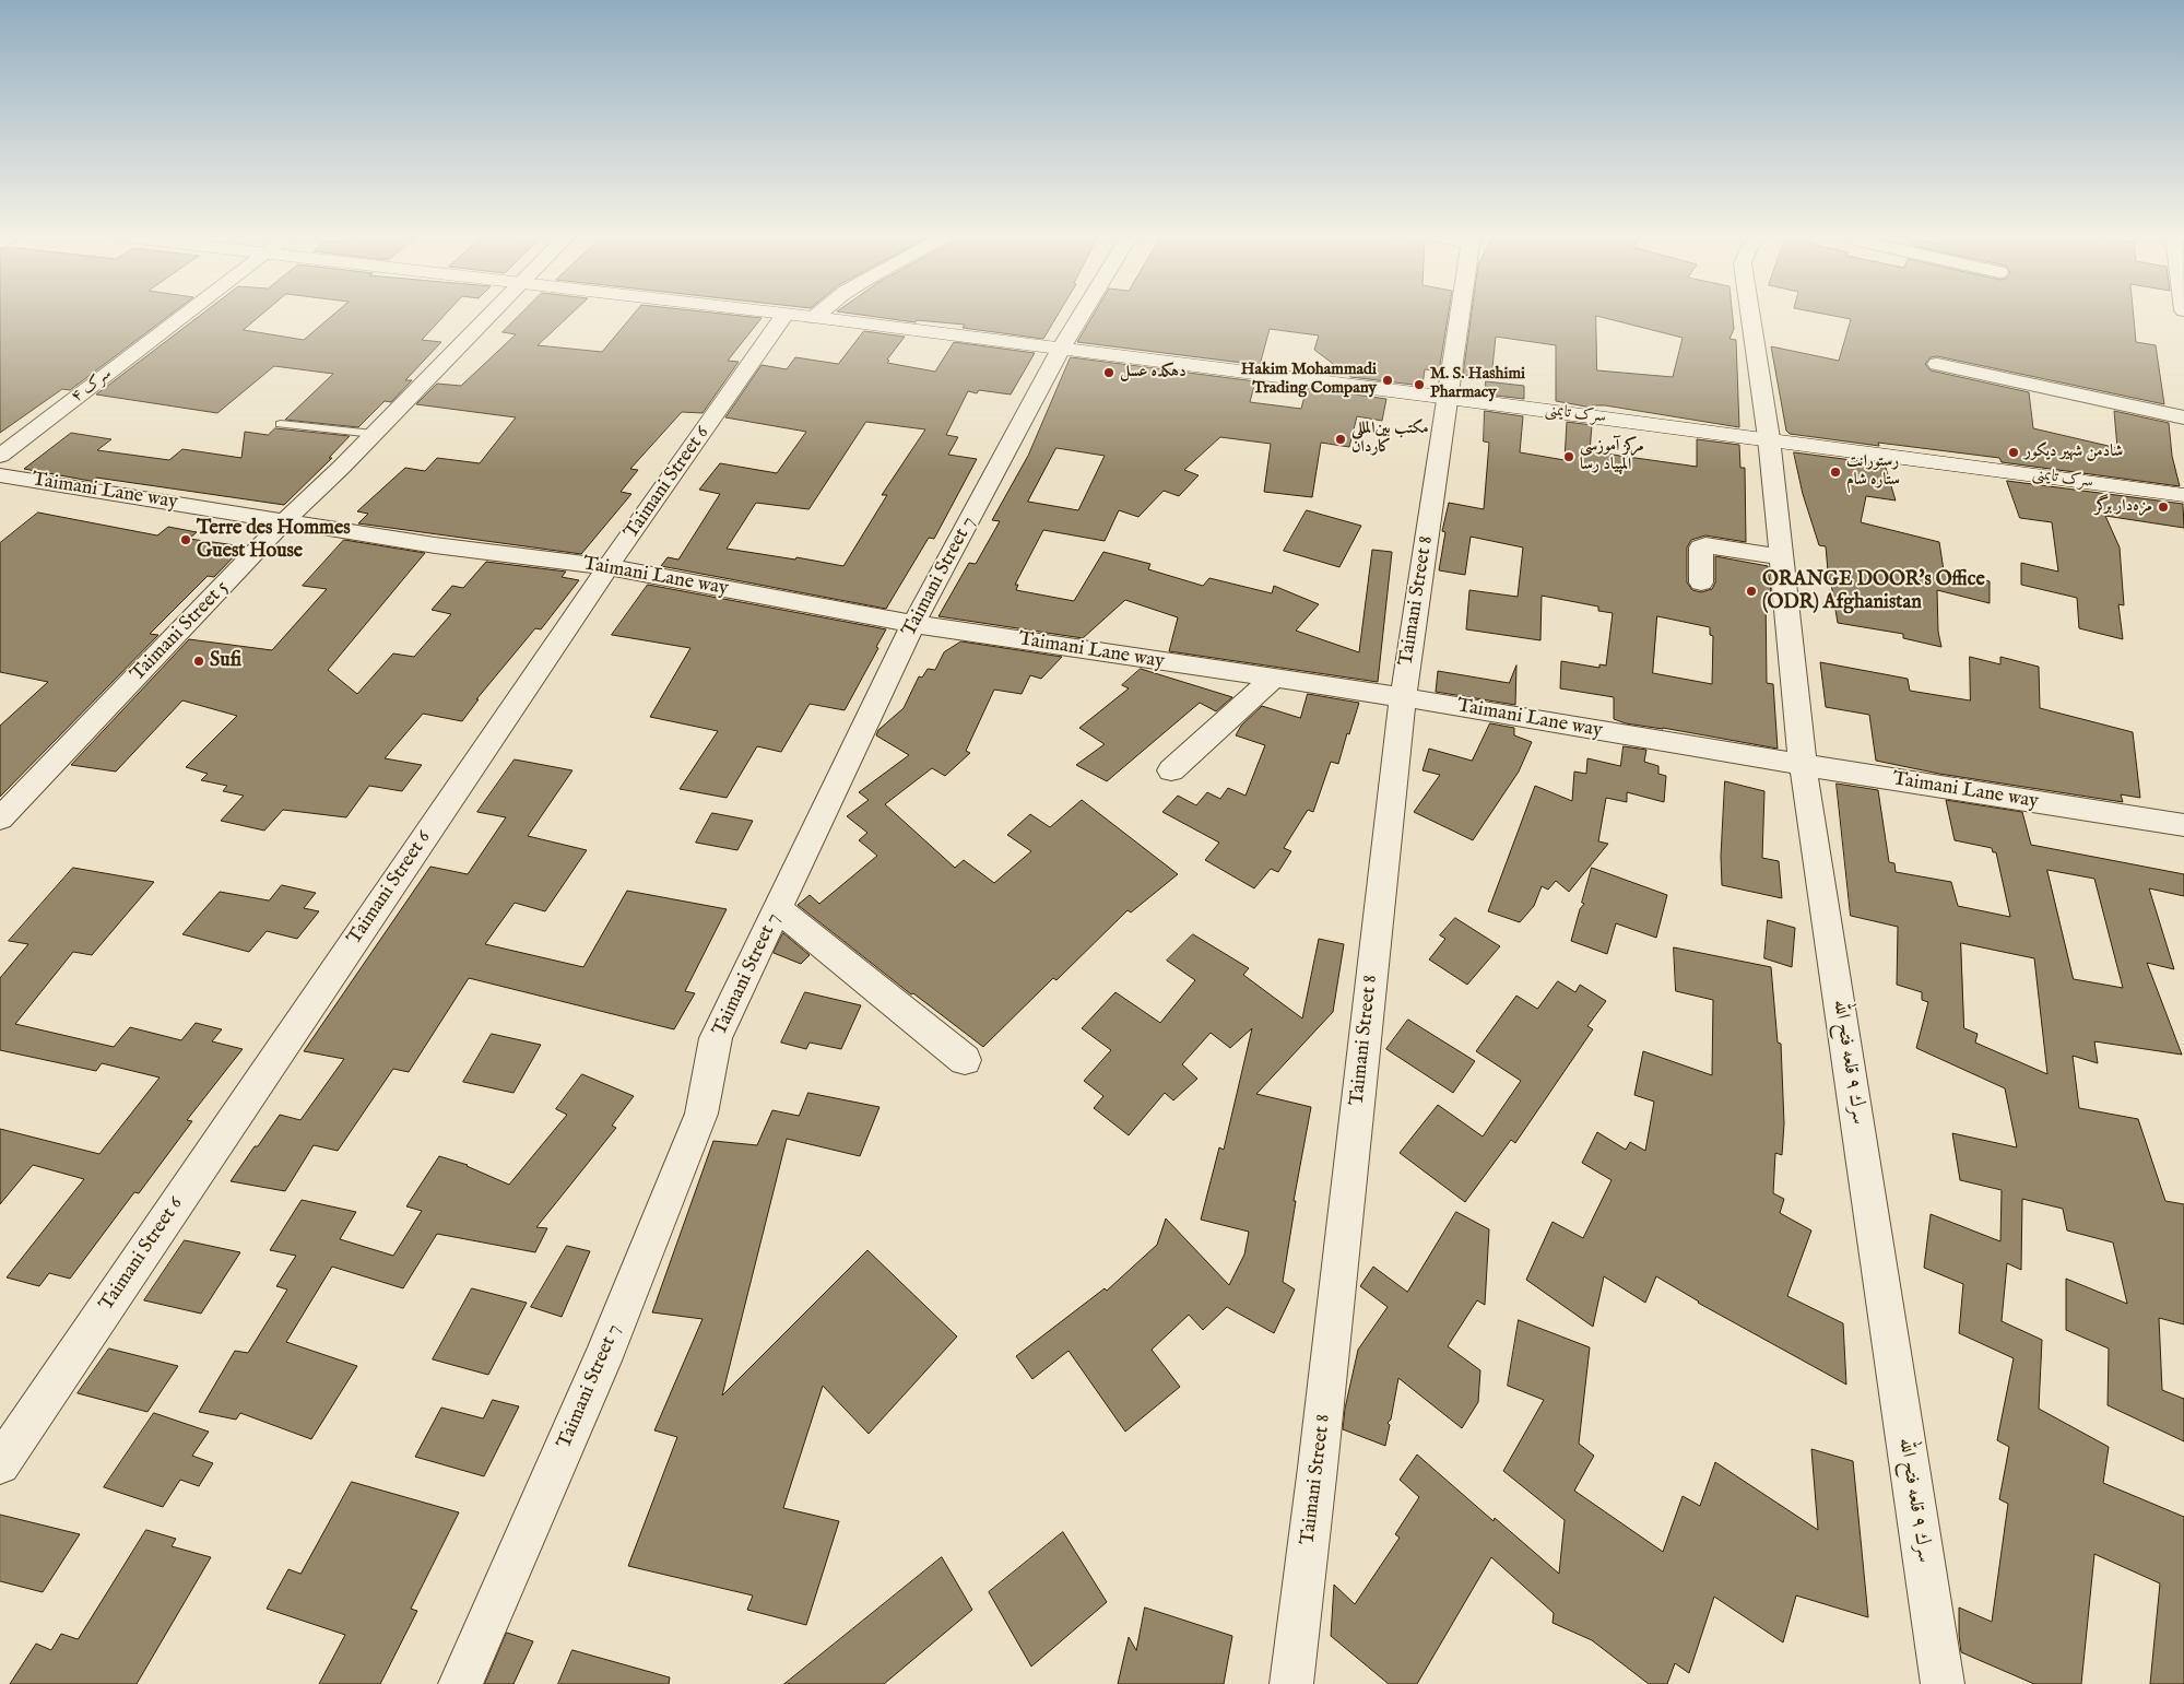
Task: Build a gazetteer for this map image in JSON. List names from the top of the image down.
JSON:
{
  "streets": {
    "main road": ["سرک تایمنی"],
    "street": [
      "سرک ۴",
      "Taimani Street 6",
      "Taimani Lane way",
      "Taimani Street 7",
      "Taimani Street 8",
      "Taimani Street 5",
      "سرك ٩ قلعه فتح الله"
    ]
  },
  "crossings": [
    ["سرک تایمنی", "Taimani Street 6"],
    ["سرک تایمنی", "Taimani Street 7"],
    ["سرک تایمنی", "Taimani Street 8"],
    ["سرک تایمنی", "سرك ٩ قلعه فتح الله"],
    ["Taimani Street 6", "Taimani Lane way"],
    ["Taimani Lane way", "Taimani Street 7"],
    ["Taimani Lane way", "Taimani Street 8"],
    ["Taimani Lane way", "Taimani Street 5"],
    ["Taimani Lane way", "سرك ٩ قلعه فتح الله"]
  ],
  "places": [
    "دهکده عسل",
    "Hakim Mohammadi Trading Company",
    "M. S. Hashimi Pharmacy",
    "مکتب بین‌المللی کاردان",
    "شادمن شهیر دیکور",
    "مرکز آموزسی المپیاد رسا",
    "رستورانت ستاره شام",
    "مزه‌دار برگر",
    "Terre des Hommes Guest House",
    "ORANGE DOOR's Office (ODR) Afghanistan",
    "Sufi"
  ]
}
